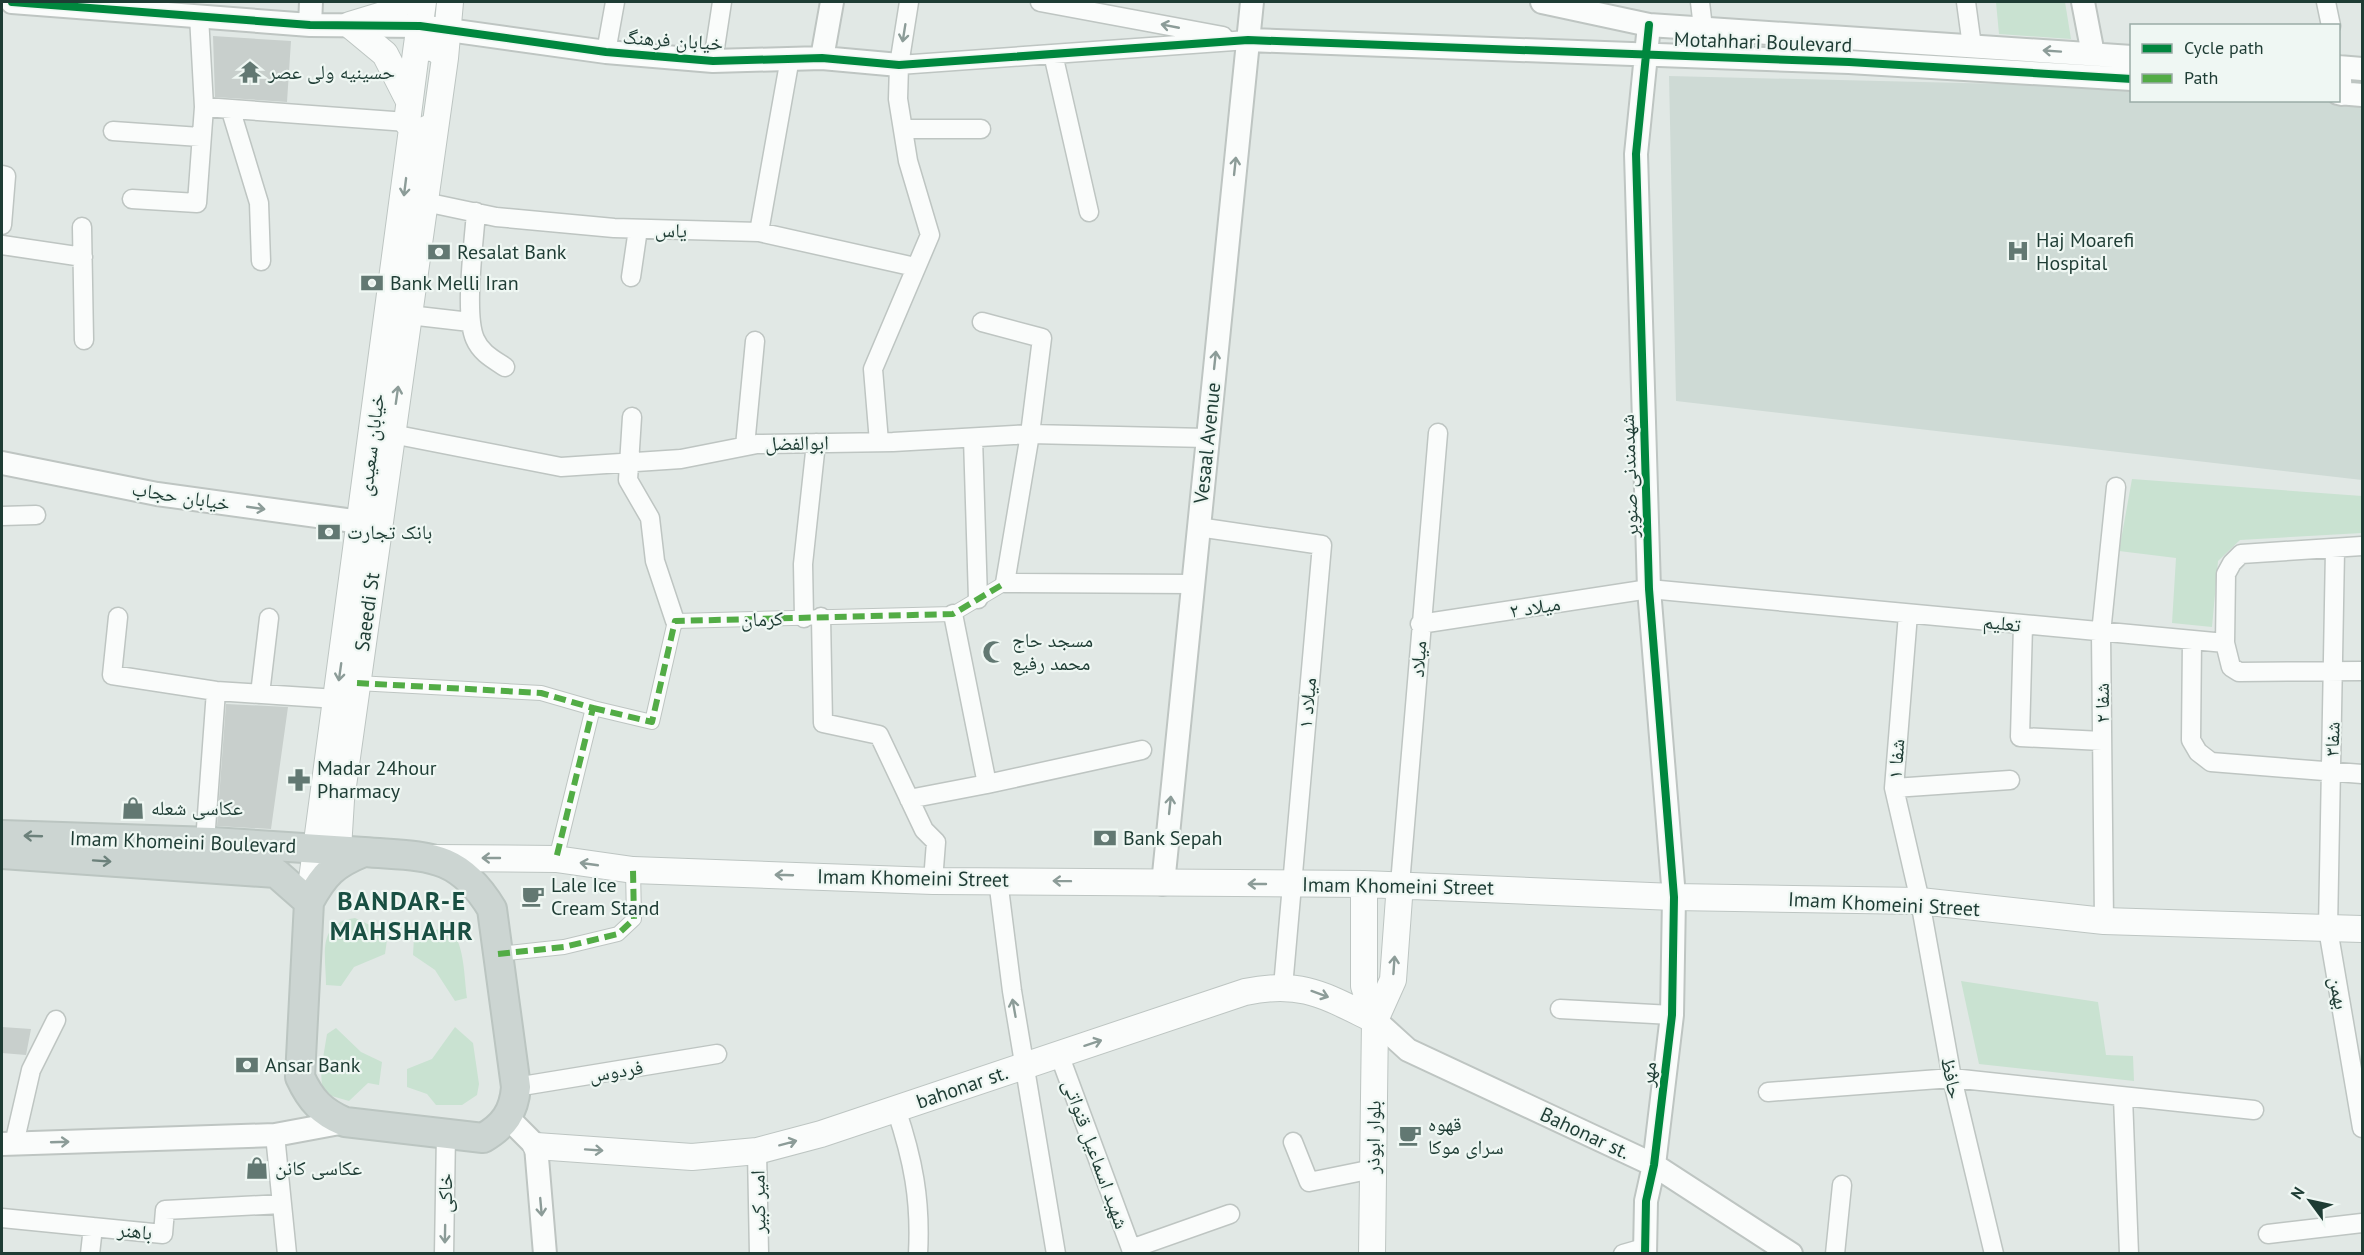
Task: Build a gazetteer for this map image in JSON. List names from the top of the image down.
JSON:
{
  "streets": {
    "main road": [
      "خیابان سعیدی",
      "Saeedi St",
      "Imam Khomeini Boulevard",
      "Imam Khomeini Street",
      "bahonar st.",
      "بلوار ابوذر"
    ],
    "street": [
      "خیابان فرهنگ",
      "Motahhari Boulevard",
      "یاس",
      "ابوالفضل",
      "Vesaal Avenue",
      "شهدمندنی صنوبر",
      "خیابان حجاب",
      "میلاد ۲",
      "کرمان",
      "تعلیم",
      "میلاد",
      "میلاد ۱",
      "شفا ۲",
      "شفا۳",
      "شفا ۱",
      "بهمن",
      "فردوس",
      "مهر",
      "حافظ",
      "Bahonar st.",
      "شهید اسماعیل قنواتی",
      "خاکی",
      "امیر کبیر",
      "باهنر"
    ]
  },
  "crossings": [
    ["خیابان فرهنگ", "Saeedi St"],
    ["Motahhari Boulevard", "Vesaal Avenue"],
    ["Motahhari Boulevard", "شهدمندنی صنوبر"],
    ["یاس", "Saeedi St"],
    ["ابوالفضل", "Vesaal Avenue"],
    ["ابوالفضل", "Saeedi St"],
    ["Vesaal Avenue", "میلاد ۱"],
    ["Vesaal Avenue", "Imam Khomeini Street"],
    ["خیابان سعیدی", "خیابان حجاب"],
    ["خیابان سعیدی", "Saeedi St"],
    ["خیابان سعیدی", "Imam Khomeini Boulevard"],
    ["شهدمندنی صنوبر", "میلاد ۲"],
    ["شهدمندنی صنوبر", "تعلیم"],
    ["شهدمندنی صنوبر", "Imam Khomeini Street"],
    ["شهدمندنی صنوبر", "مهر"],
    ["میلاد ۲", "تعلیم"],
    ["میلاد ۲", "میلاد"],
    ["Saeedi St", "Imam Khomeini Boulevard"],
    ["تعلیم", "شفا ۲"],
    ["تعلیم", "شفا ۱"],
    ["میلاد", "Imam Khomeini Street"],
    ["میلاد ۱", "Imam Khomeini Street"],
    ["میلاد ۱", "bahonar st."],
    ["شفا ۲", "Imam Khomeini Street"],
    ["شفا۳", "Imam Khomeini Street"],
    ["شفا۳", "بهمن"],
    ["شفا ۱", "Imam Khomeini Street"],
    ["شفا ۱", "حافظ"],
    ["Imam Khomeini Boulevard", "Imam Khomeini Street"],
    ["Imam Khomeini Street", "بهمن"],
    ["Imam Khomeini Street", "مهر"],
    ["Imam Khomeini Street", "حافظ"],
    ["مهر", "Bahonar st."],
    ["bahonar st.", "Bahonar st."],
    ["bahonar st.", "بلوار ابوذر"],
    ["bahonar st.", "شهید اسماعیل قنواتی"],
    ["bahonar st.", "امیر کبیر"],
    ["Bahonar st.", "بلوار ابوذر"]
  ],
  "one_way": ["خیابان سعیدی", "Imam Khomeini Street", "bahonar st."],
  "districts": ["BANDAR-E MAHSHAHR"],
  "places": {
    "temple": ["حسینیه ولی عصر"],
    "hospital": ["Haj Moarefi Hospital"],
    "bank": [
      "Resalat Bank",
      "Bank Melli Iran",
      "بانک تجارت",
      "Bank Sepah",
      "Ansar Bank"
    ],
    "mosque": ["مسجد حاج محمد رفیع"],
    "pharmacy": ["Madar 24hour Pharmacy"],
    "shop": ["عکاسی شعله", "عکاسی کانن"],
    "cafe": ["Lale Ice Cream Stand", "قهوه سرای موکا"]
  },
  "legend": ["Cycle path", "Path"],
  "north": "top left"
}
